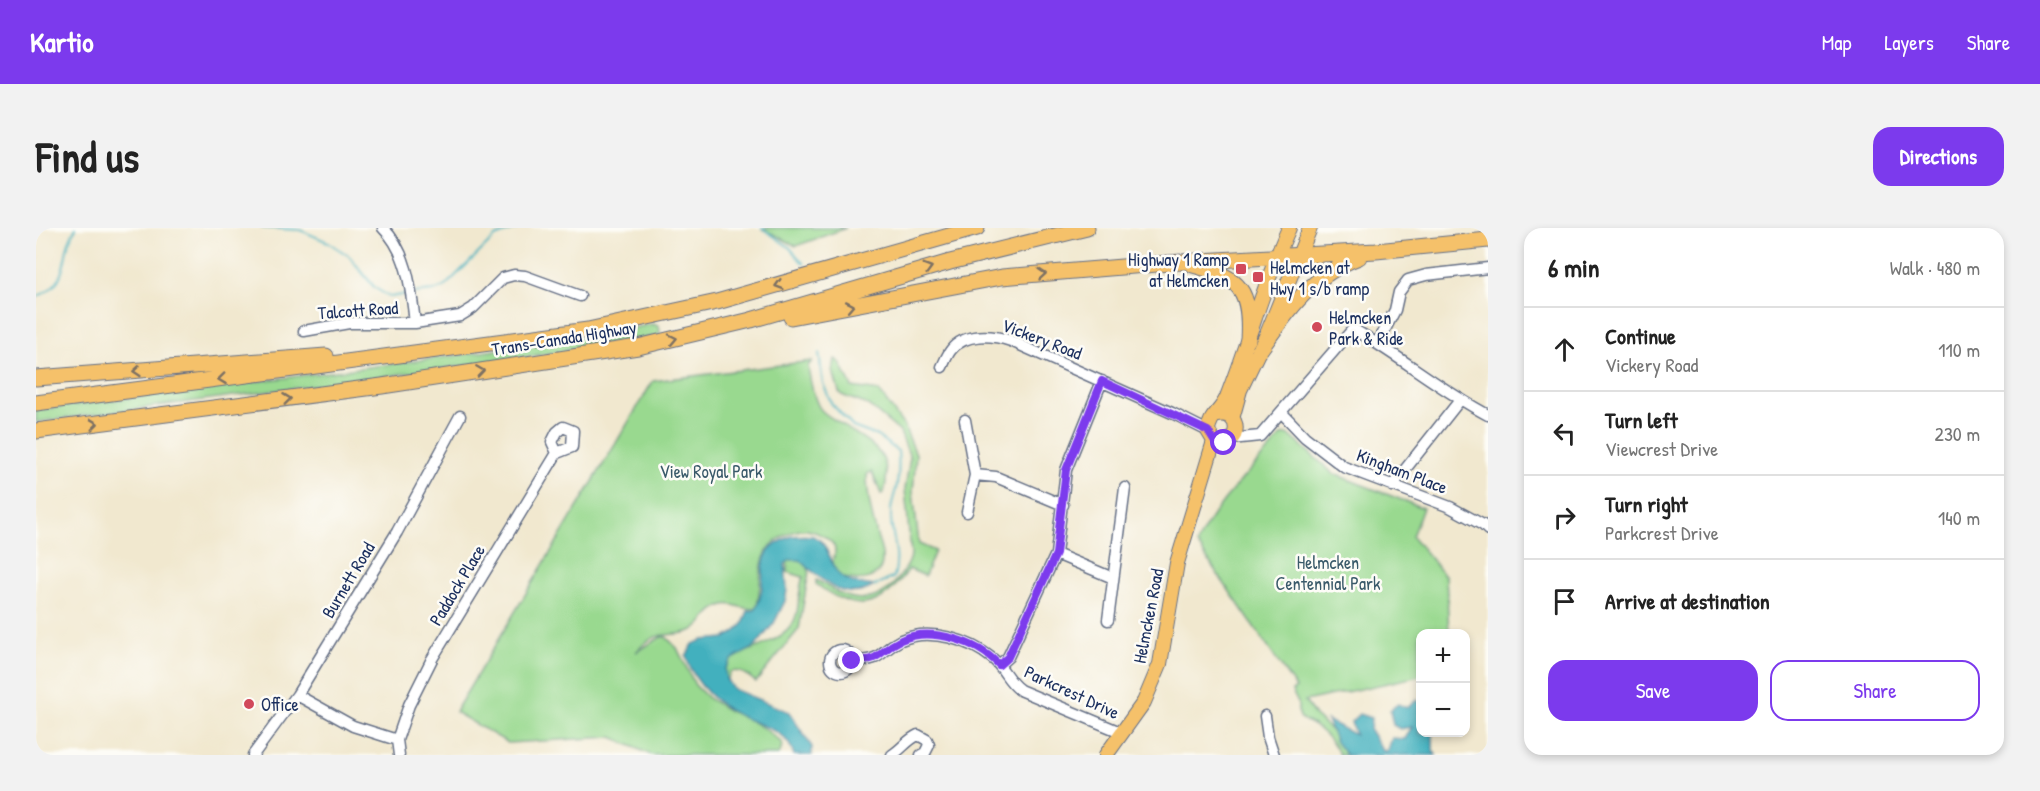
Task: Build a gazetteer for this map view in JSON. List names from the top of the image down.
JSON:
{
  "streets": {
    "highway": ["Trans-Canada Highway"],
    "main road": ["Helmcken Road"],
    "street": [
      "Talcott Road",
      "Vickery Road",
      "Kingham Place",
      "Burnett Road",
      "Paddock Place",
      "Parkcrest Drive"
    ]
  },
  "crossings": [
    ["Vickery Road", "Kingham Place"],
    ["Vickery Road", "Helmcken Road"],
    ["Helmcken Road", "Parkcrest Drive"]
  ],
  "parks": ["View Royal Park", "Helmcken Centennial Park"],
  "places": {
    "transit": ["Highway 1 Ramp at Helmcken", "Helmcken at Hwy 1 s/b ramp"],
    "other": ["Helmcken Park & Ride", "Office"]
  },
  "page": {
    "header": "Kartio",
    "nav": ["Map", "Layers", "Share"],
    "buttons": [
      "Directions",
      ["Save", "Share"]
    ],
    "title": "Find us",
    "heading": ["6 min", "Walk · 480 m"],
    "list": [
      ["Continue", "Vickery Road", "110 m"],
      ["Turn left", "Viewcrest Drive", "230 m"],
      ["Turn right", "Parkcrest Drive", "140 m"],
      "Arrive at destination"
    ],
    "map_buttons": ["+", "−"]
  }
}
